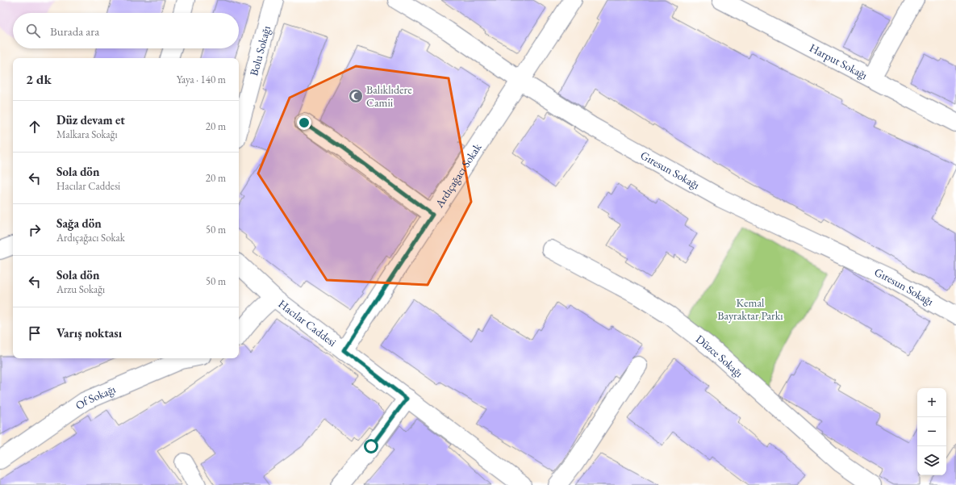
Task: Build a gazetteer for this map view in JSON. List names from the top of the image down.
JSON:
{
  "streets": {
    "street": [
      "Bolu Sokağı",
      "Harput Sokağı",
      "Gıresun Sokağı",
      "Ardıçağacı Sokak",
      "Hacılar Caddesi",
      "Düzce Sokağı",
      "Of Sokağı"
    ]
  },
  "crossings": [
    ["Gıresun Sokağı", "Ardıçağacı Sokak"],
    ["Ardıçağacı Sokak", "Hacılar Caddesi"]
  ],
  "parks": ["Kemal Bayraktar Parkı"],
  "places": {
    "mosque": ["Balıklıdere Camii"]
  },
  "page": {
    "search": "Burada ara",
    "heading": ["2 dk", "Yaya · 140 m"],
    "list": [
      ["Düz devam et", "Malkara Sokağı", "20 m"],
      ["Sola dön", "Hacılar Caddesi", "20 m"],
      ["Sağa dön", "Ardıçağacı Sokak", "50 m"],
      ["Sola dön", "Arzu Sokağı", "50 m"],
      "Varış noktası"
    ],
    "map_buttons": ["+", "−"]
  }
}
